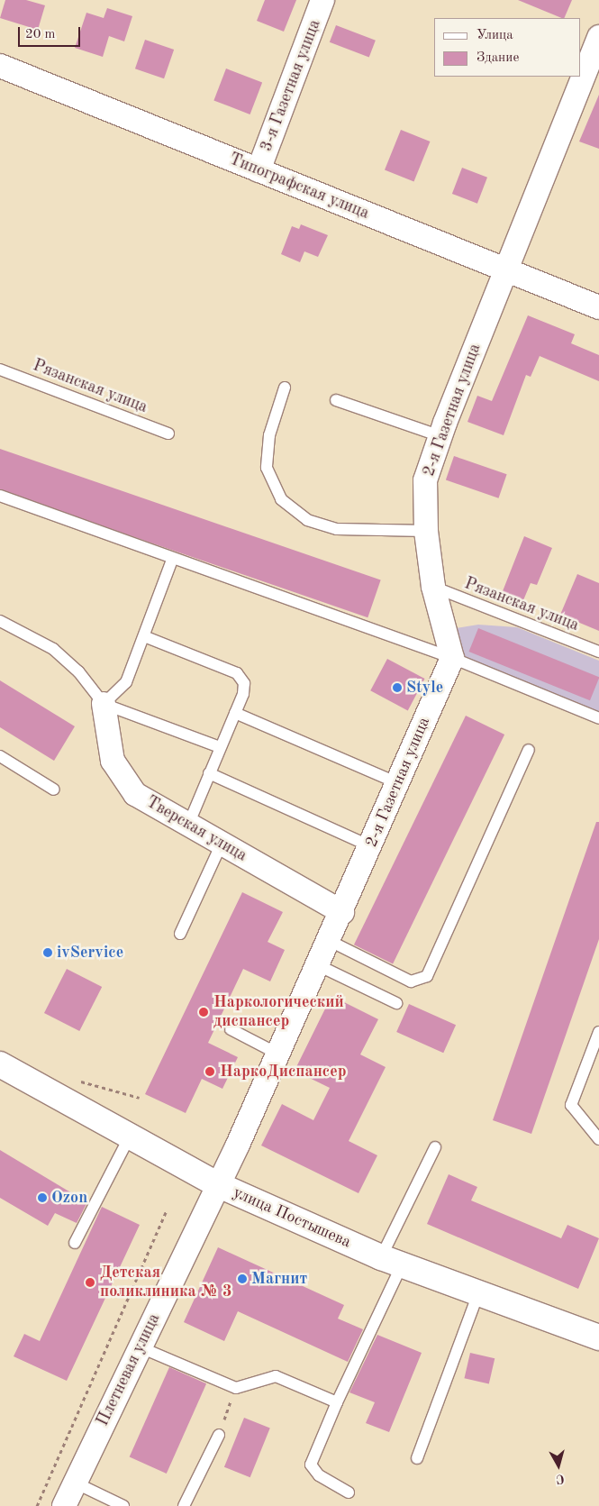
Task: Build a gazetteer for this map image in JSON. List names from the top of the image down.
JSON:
{
  "streets": {
    "main road": ["улица Постышева"],
    "street": [
      "3-я Газетная улица",
      "Типографская улица",
      "2-я Газетная улица",
      "Тверская улица",
      "Плетневая улица"
    ],
    "lane": ["Рязанская улица"]
  },
  "crossings": [
    ["3-я Газетная улица", "Типографская улица"],
    ["Типографская улица", "2-я Газетная улица"],
    ["Рязанская улица", "2-я Газетная улица"],
    ["2-я Газетная улица", "Тверская улица"],
    ["2-я Газетная улица", "улица Постышева"],
    ["2-я Газетная улица", "Плетневая улица"],
    ["улица Постышева", "Плетневая улица"]
  ],
  "places": [
    "Style",
    "ivService",
    "Наркологический диспансер",
    "НаркоДиспансер",
    "Ozon",
    "Магнит",
    "Детская поликлиника № 3"
  ],
  "legend": ["Улица", "Здание"],
  "scale_bar": "20 m",
  "north": "bottom"
}
